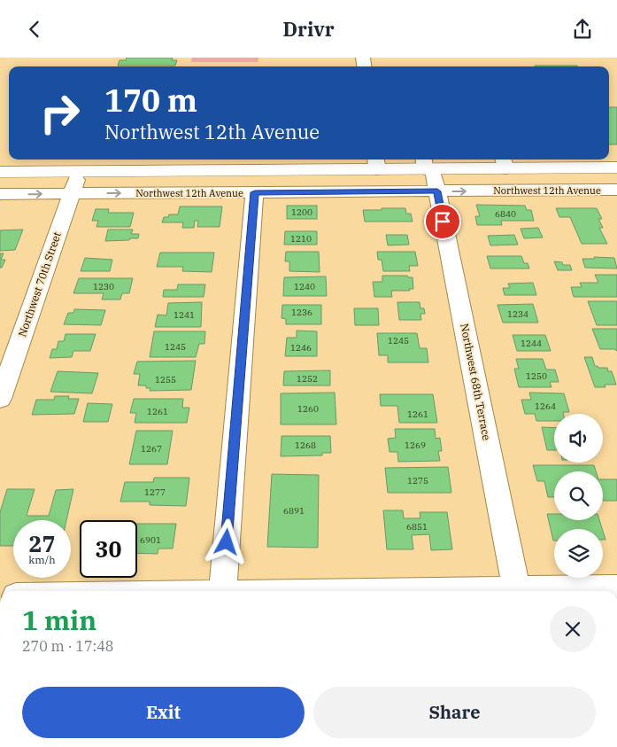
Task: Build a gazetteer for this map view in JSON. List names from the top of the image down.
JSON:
{
  "streets": {
    "main road": ["Northwest 12th Avenue"],
    "street": ["Northwest 70th Street", "Northwest 68th Terrace"]
  },
  "crossings": [
    ["Northwest 12th Avenue", "Northwest 70th Street"],
    ["Northwest 12th Avenue", "Northwest 68th Terrace"]
  ],
  "house_numbers": [
    "1200",
    "6840",
    "1210",
    "1230",
    "1240",
    "1236",
    "1234",
    "1241",
    "1245",
    "1244",
    "1245",
    "1246",
    "1250",
    "1252",
    "1255",
    "1264",
    "1260",
    "1261",
    "1261",
    "1268",
    "1269",
    "1267",
    "1275",
    "1277",
    "6891",
    "6851",
    "6901"
  ],
  "page": {
    "header": "Drivr",
    "turn": ["170 m", "Northwest 12th Avenue"],
    "speed": "27 km/h",
    "limit": "30",
    "heading": ["1 min", "270 m · 17:48"],
    "buttons": ["Exit", "Share"]
  }
}
